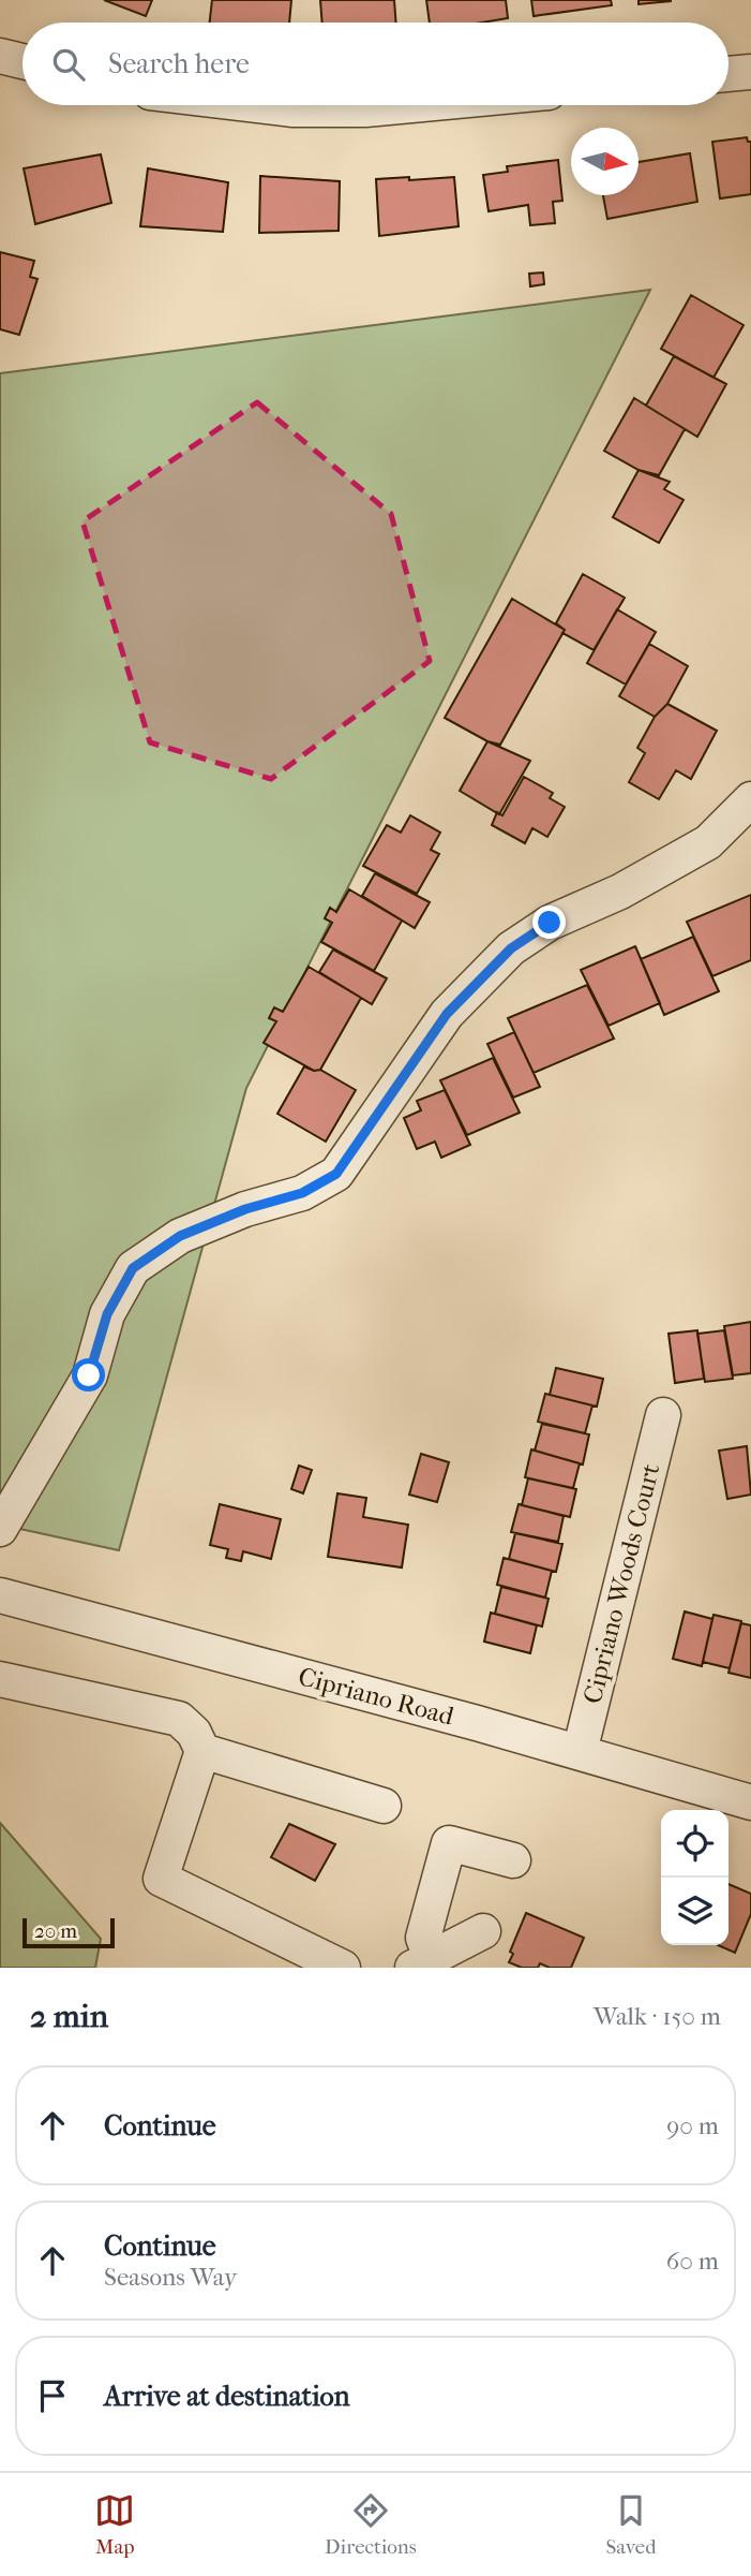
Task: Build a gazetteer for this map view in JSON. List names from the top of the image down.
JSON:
{
  "streets": {
    "street": ["Cipriano Woods Court", "Cipriano Road"]
  },
  "crossings": [
    ["Cipriano Woods Court", "Cipriano Road"]
  ],
  "scale_bar": "20 m",
  "north": "right",
  "page": {
    "search": "Search here",
    "scale": "20 m",
    "heading": ["2 min", "Walk · 150 m"],
    "list": [
      ["Continue", "90 m"],
      ["Continue", "Seasons Way", "60 m"],
      "Arrive at destination"
    ],
    "nav": ["Map", "Directions", "Saved"]
  }
}
